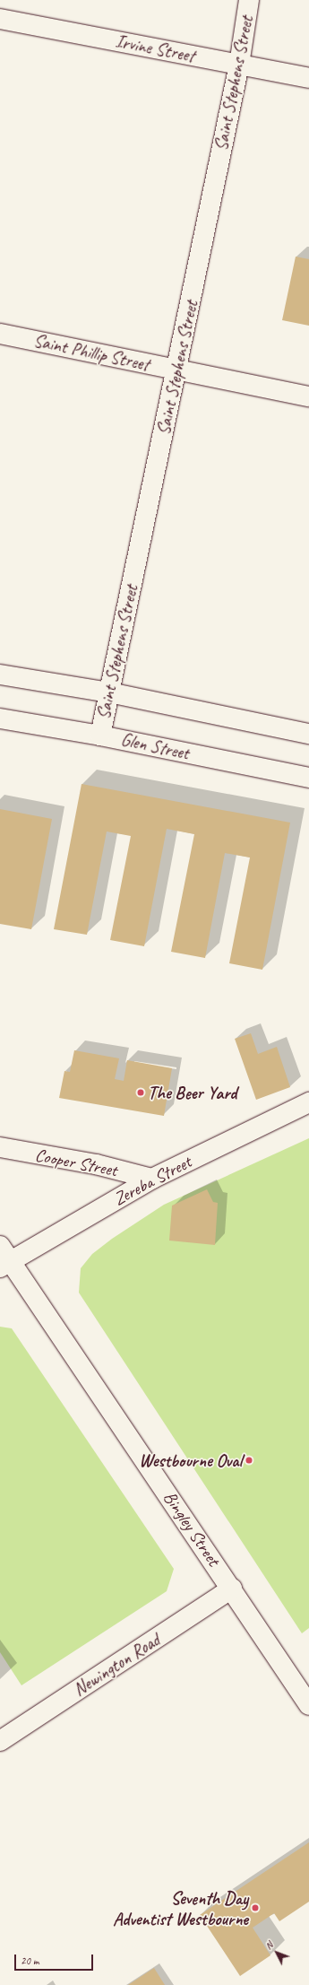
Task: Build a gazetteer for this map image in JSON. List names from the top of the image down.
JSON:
{
  "streets": {
    "street": [
      "Irvine Street",
      "Saint Stephens Street",
      "Saint Phillip Street",
      "Glen Street",
      "Cooper Street",
      "Zereba Street",
      "Bingley Street",
      "Newington Road"
    ]
  },
  "crossings": [
    ["Irvine Street", "Saint Stephens Street"],
    ["Saint Stephens Street", "Saint Phillip Street"],
    ["Saint Stephens Street", "Glen Street"],
    ["Cooper Street", "Zereba Street"],
    ["Zereba Street", "Bingley Street"],
    ["Bingley Street", "Newington Road"]
  ],
  "places": ["The Beer Yard", "Westbourne Oval", "Seventh Day Adventist Westbourne"],
  "scale_bar": "20 m",
  "north": "top left"
}
